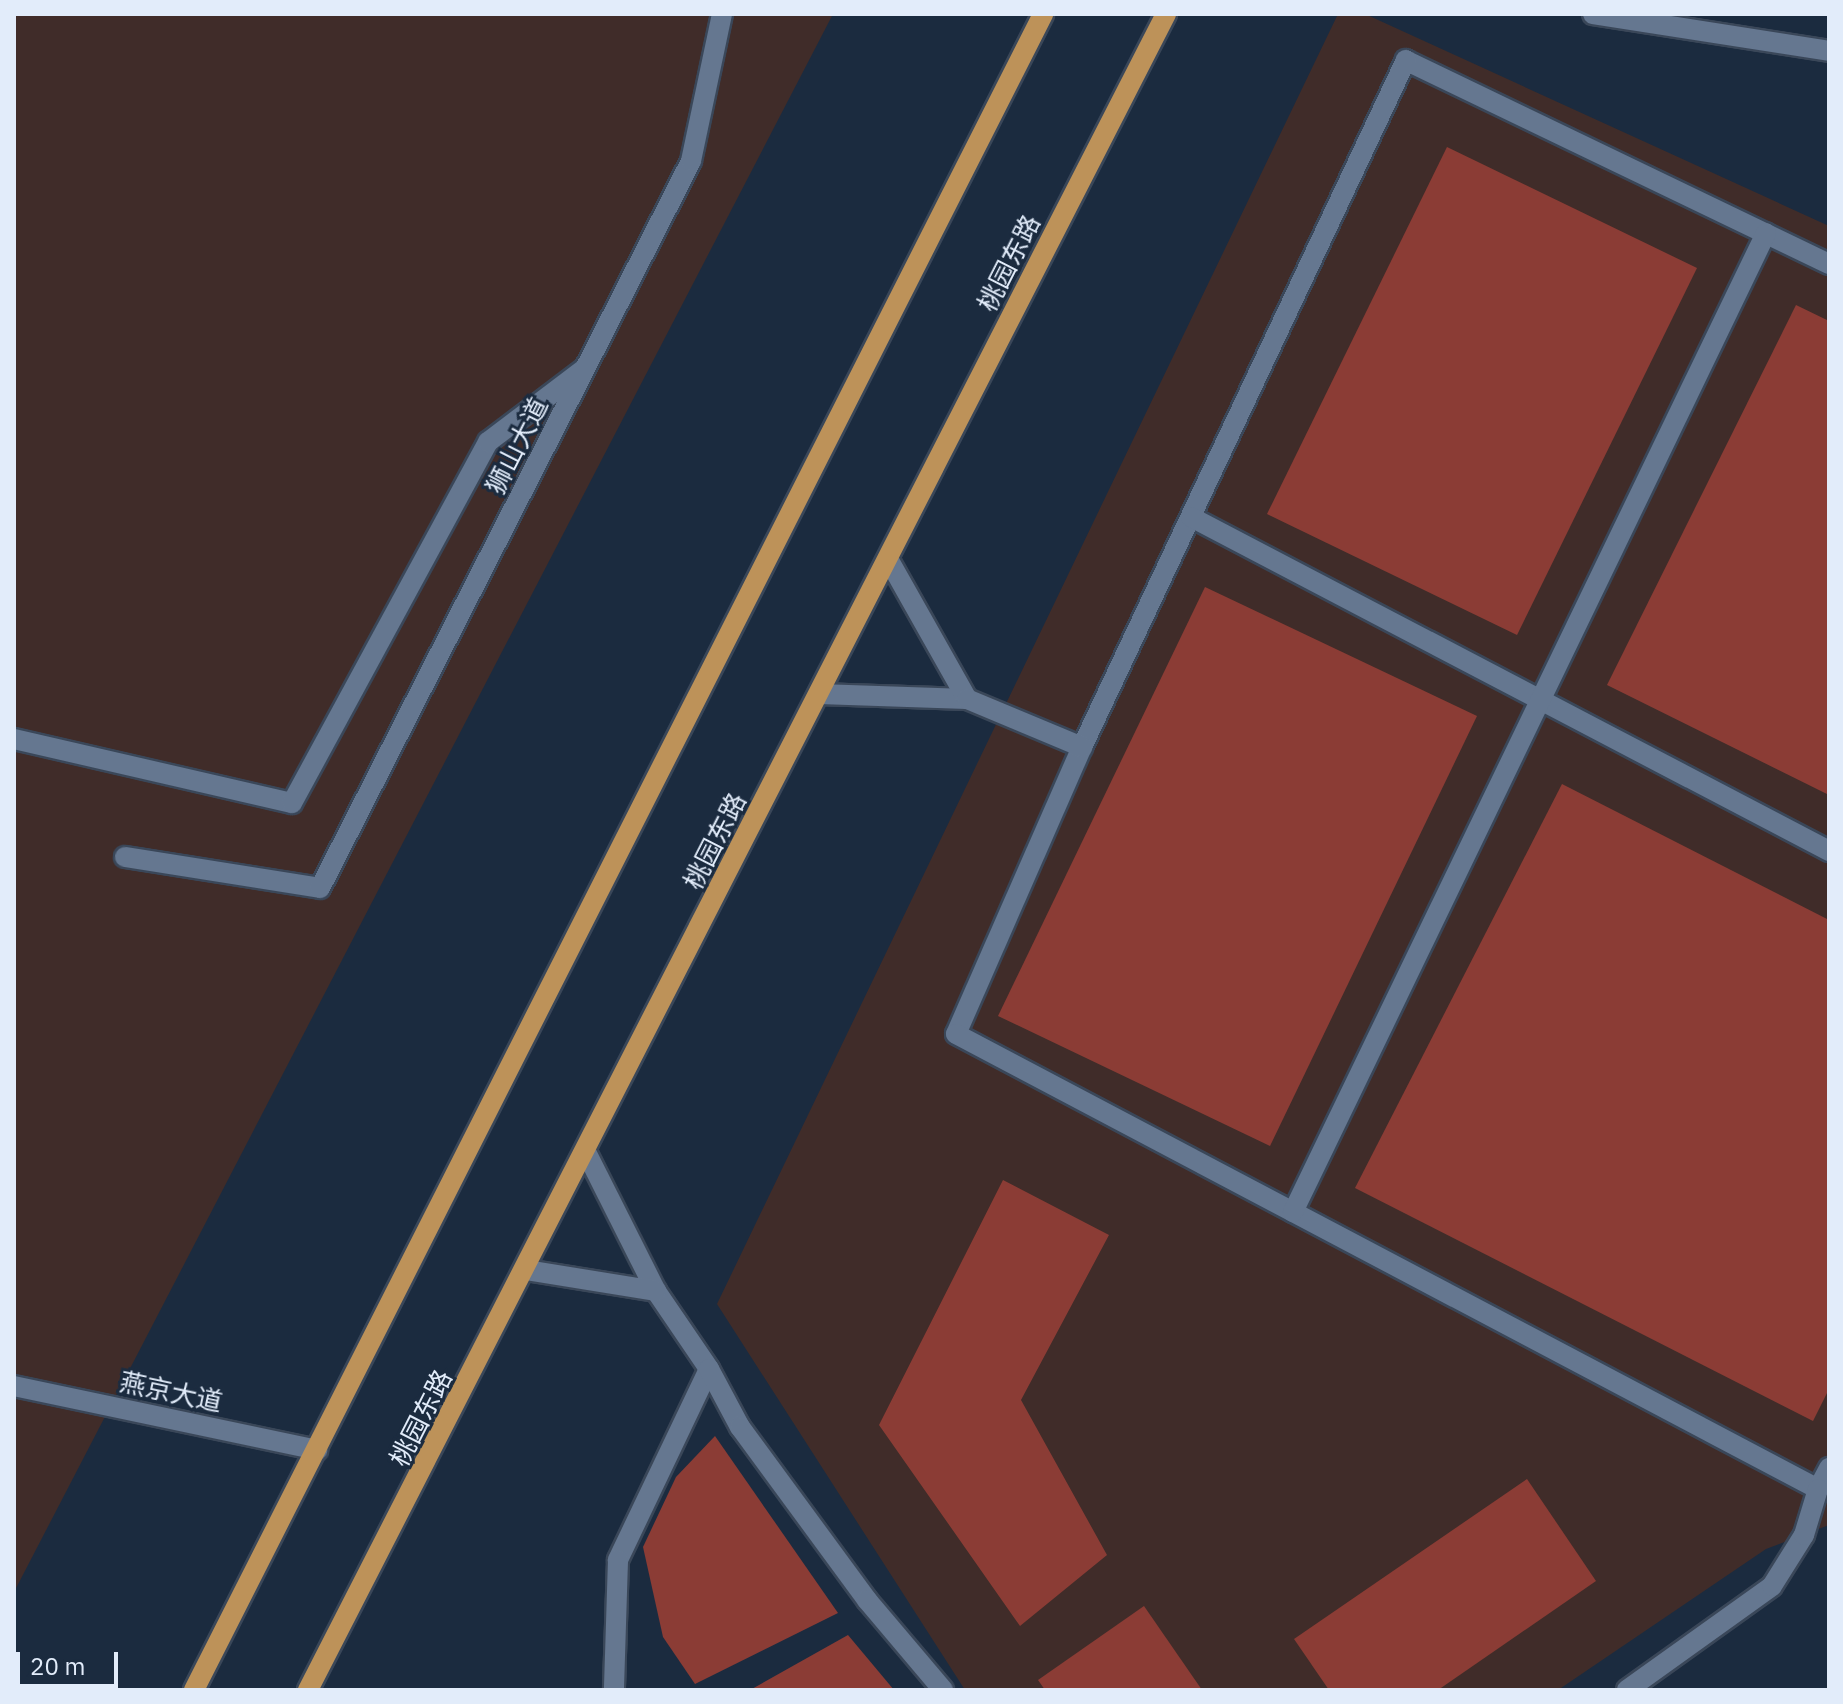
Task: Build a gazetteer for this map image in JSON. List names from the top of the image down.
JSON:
{
  "streets": {
    "main road": ["桃园东路"],
    "street": ["狮山大道", "燕京大道"]
  },
  "scale_bar": "20 m"
}
